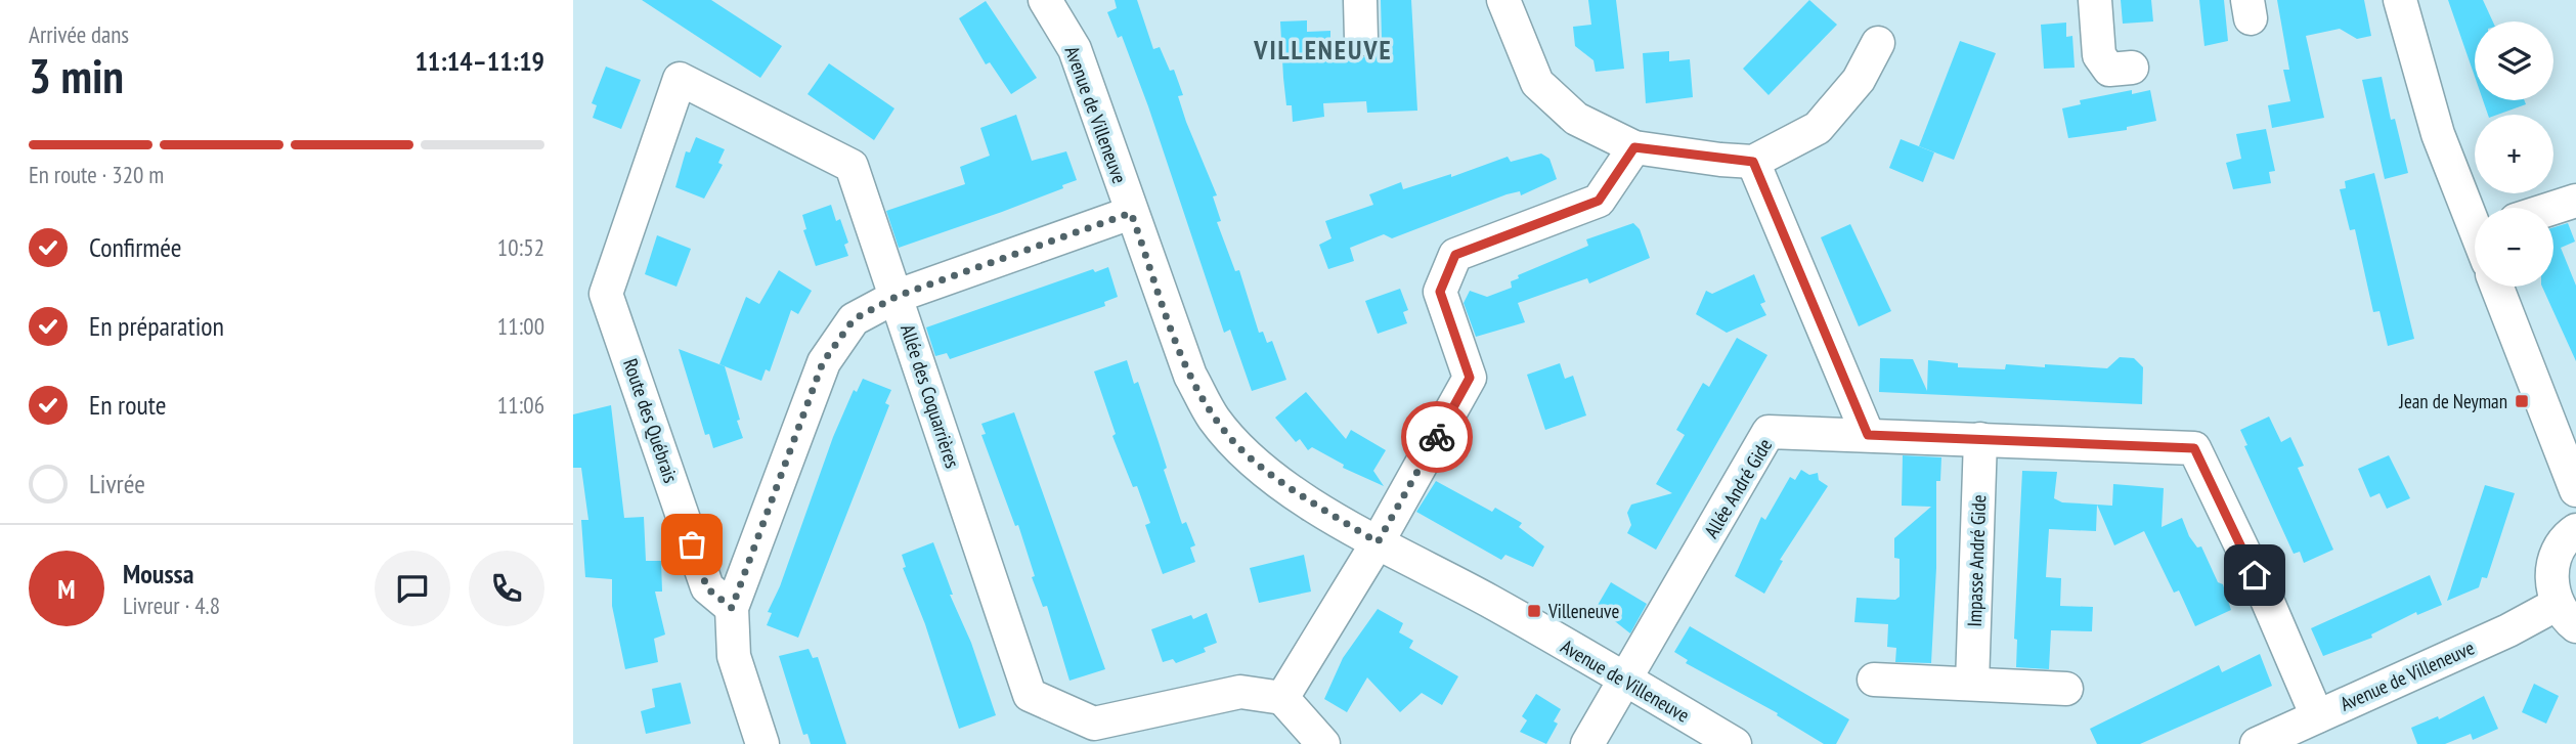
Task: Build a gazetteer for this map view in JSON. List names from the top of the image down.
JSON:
{
  "streets": {
    "street": [
      "Avenue de Villeneuve",
      "Allée des Coquarrières",
      "Route des Québrais",
      "Allée André Gide",
      "Impasse André Gide"
    ]
  },
  "crossings": [
    ["Avenue de Villeneuve", "Allée André Gide"],
    ["Allée des Coquarrières", "Route des Québrais"],
    ["Allée André Gide", "Impasse André Gide"]
  ],
  "districts": ["VILLENEUVE"],
  "places": {
    "transit": ["Jean de Neyman", "Villeneuve"]
  },
  "page": {
    "heading": ["3 min", "Arrivée dans", "11:14–11:19"],
    "panel": ["Moussa", "Livreur · 4.8"],
    "map_buttons": ["+", "−"],
    "bar": "En route · 320 m",
    "list": [
      ["Confirmée", "10:52"],
      ["En préparation", "11:00"],
      ["En route", "11:06"],
      "Livrée"
    ],
    "round": "M"
  }
}
